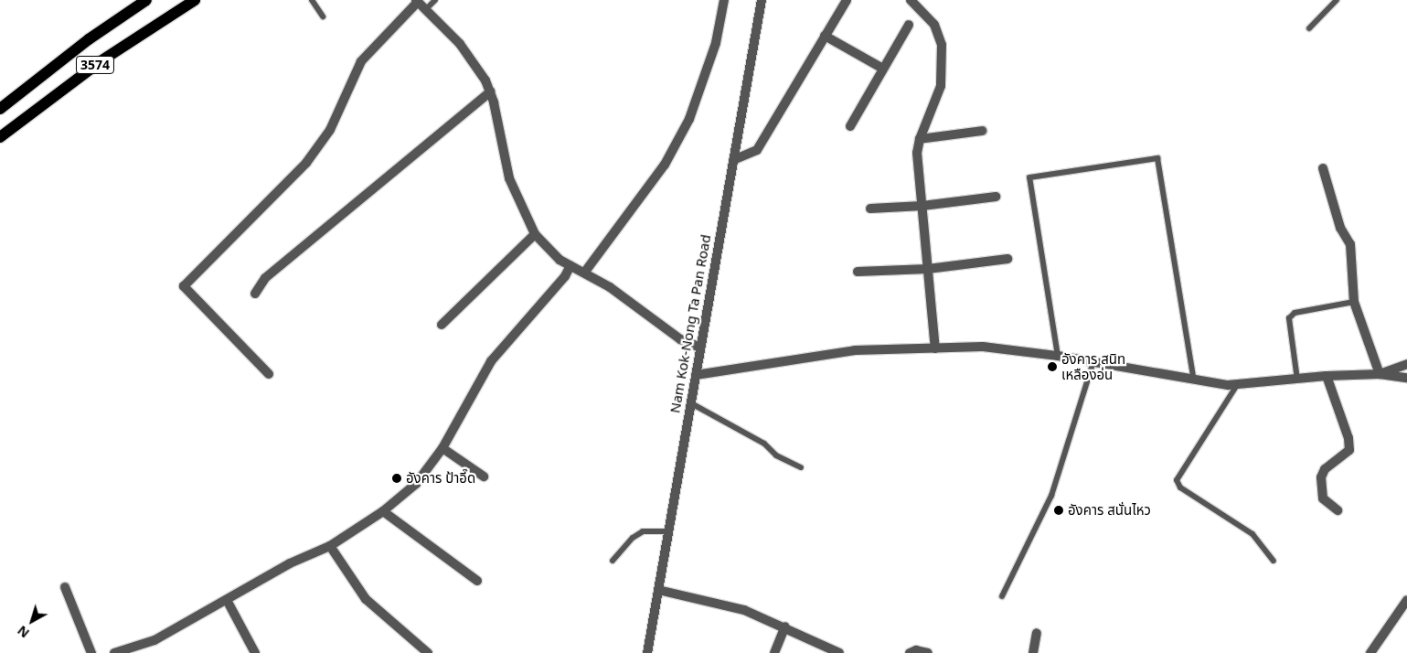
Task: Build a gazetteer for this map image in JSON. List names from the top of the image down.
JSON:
{
  "streets": {
    "main road": ["3574"],
    "street": ["Nam Kok-Nong Ta Pan Road"]
  },
  "places": ["อังคาร สนิท เหลืองอ่น", "อังคาร ป้าอี๊ด", "อังคาร สนั่นไหว"],
  "north": "bottom left"
}
